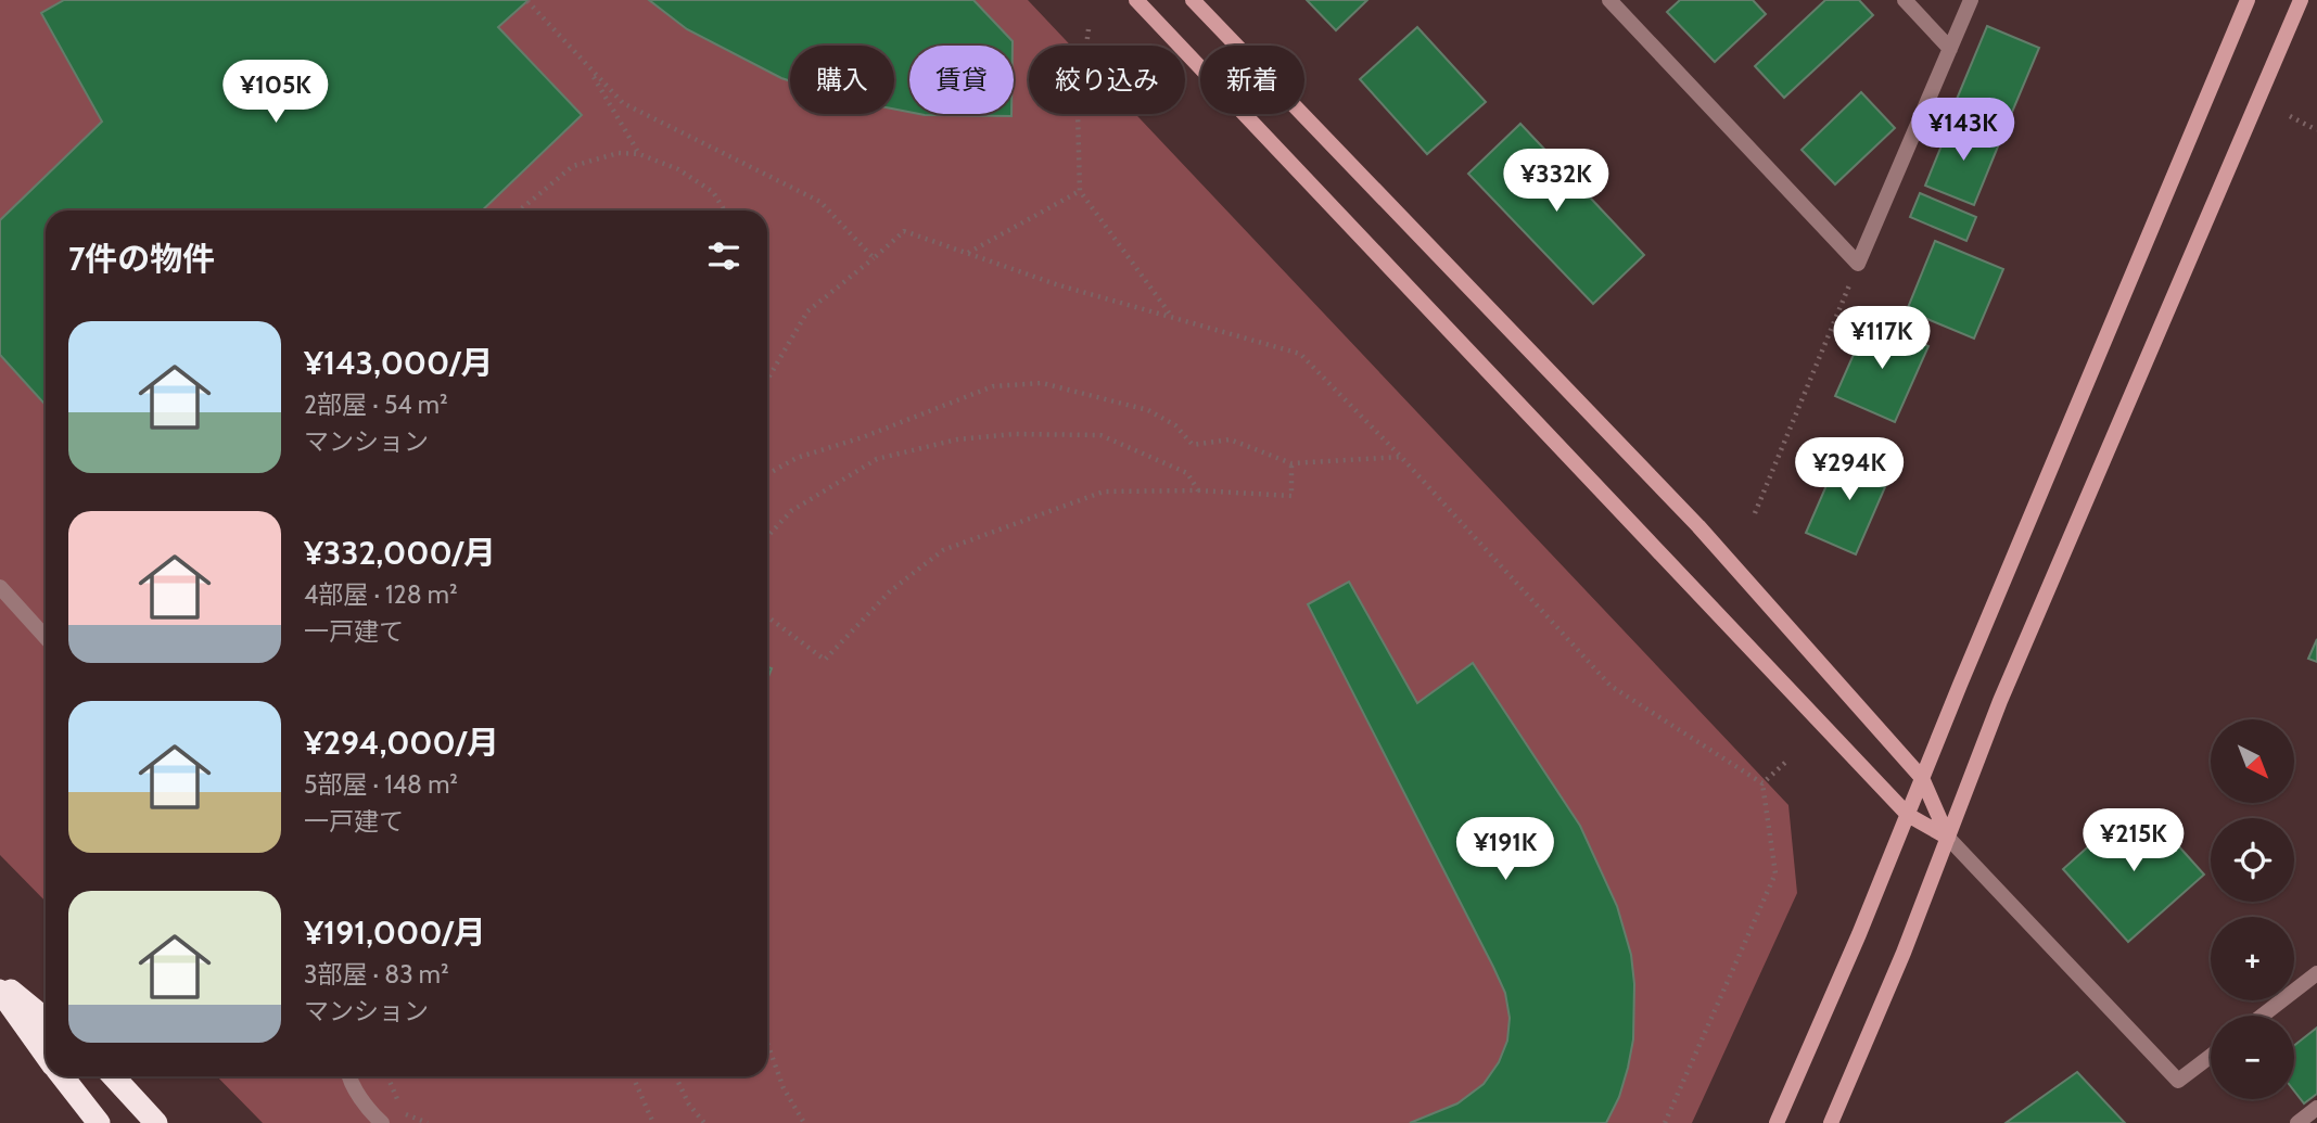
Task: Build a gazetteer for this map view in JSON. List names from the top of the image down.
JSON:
{
  "north": "bottom right",
  "page": {
    "chip": [
      "購入",
      "賃貸",
      "絞り込み",
      "新着"
    ],
    "price": [
      "¥105K",
      "¥143K",
      "¥332K",
      "¥117K",
      "¥294K",
      "¥215K",
      "¥191K"
    ],
    "heading": "7件の物件",
    "list": [
      {
        "name": "¥143,000/月",
        "note": "2部屋 · 54 m² · マンション"
      },
      {
        "name": "¥332,000/月",
        "note": "4部屋 · 128 m² · 一戸建て"
      },
      {
        "name": "¥294,000/月",
        "note": "5部屋 · 148 m² · 一戸建て"
      },
      {
        "name": "¥191,000/月",
        "note": "3部屋 · 83 m² · マンション"
      }
    ],
    "map_buttons": ["+", "−"]
  }
}
